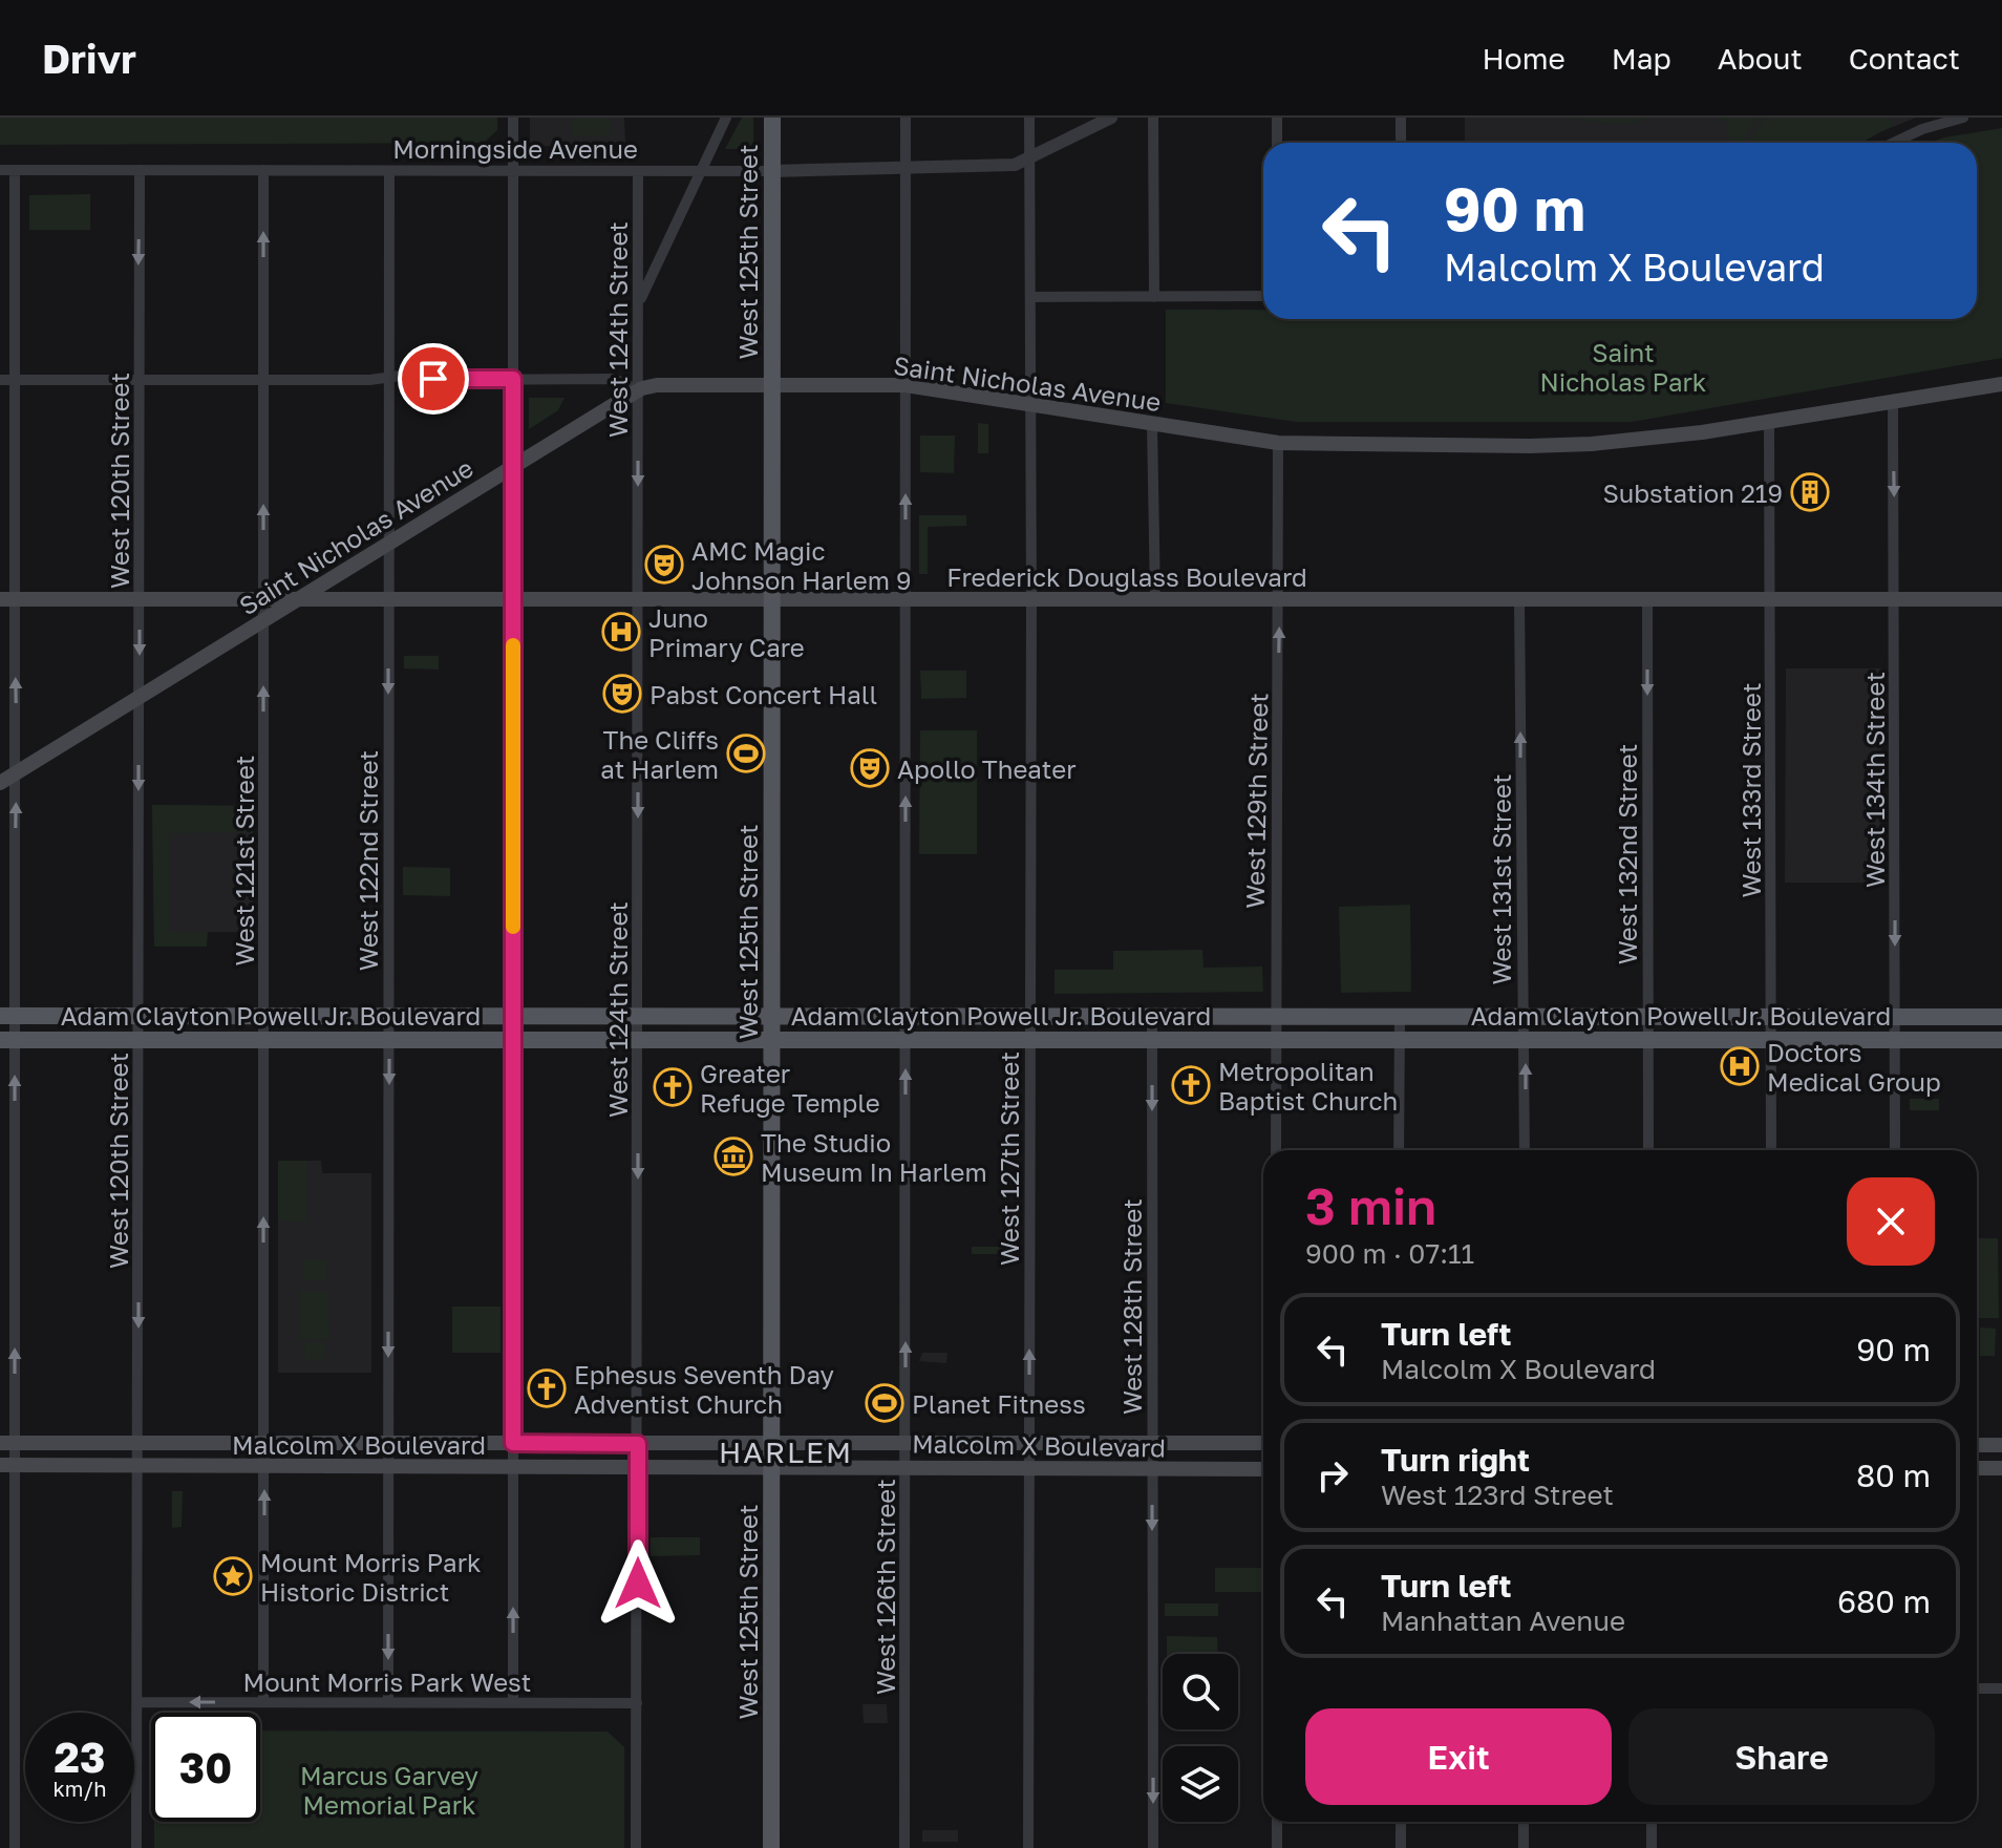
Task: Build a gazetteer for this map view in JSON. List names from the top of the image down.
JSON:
{
  "streets": {
    "main road": [
      "West 125th Street",
      "Saint Nicholas Avenue",
      "Frederick Douglass Boulevard",
      "Adam Clayton Powell Jr. Boulevard",
      "Malcolm X Boulevard"
    ],
    "street": [
      "Morningside Avenue",
      "West 124th Street",
      "West 120th Street",
      "West 134th Street",
      "West 133rd Street",
      "West 129th Street",
      "West 132nd Street",
      "West 121st Street",
      "West 122nd Street",
      "West 131st Street",
      "West 127th Street",
      "West 128th Street",
      "West 126th Street",
      "Mount Morris Park West"
    ]
  },
  "crossings": [
    ["Morningside Avenue", "West 125th Street"],
    ["Morningside Avenue", "West 124th Street"],
    ["Morningside Avenue", "West 120th Street"],
    ["Morningside Avenue", "West 121st Street"],
    ["Morningside Avenue", "West 122nd Street"],
    ["Morningside Avenue", "West 127th Street"],
    ["Morningside Avenue", "West 126th Street"],
    ["West 125th Street", "West 124th Street"],
    ["West 125th Street", "Saint Nicholas Avenue"],
    ["West 125th Street", "Frederick Douglass Boulevard"],
    ["West 125th Street", "Adam Clayton Powell Jr. Boulevard"],
    ["West 125th Street", "Malcolm X Boulevard"],
    ["West 124th Street", "Saint Nicholas Avenue"],
    ["West 124th Street", "Frederick Douglass Boulevard"],
    ["West 124th Street", "Adam Clayton Powell Jr. Boulevard"],
    ["West 124th Street", "Malcolm X Boulevard"],
    ["West 124th Street", "Mount Morris Park West"],
    ["Saint Nicholas Avenue", "West 120th Street"],
    ["Saint Nicholas Avenue", "Frederick Douglass Boulevard"],
    ["Saint Nicholas Avenue", "West 134th Street"],
    ["Saint Nicholas Avenue", "West 133rd Street"],
    ["Saint Nicholas Avenue", "West 129th Street"],
    ["Saint Nicholas Avenue", "West 121st Street"],
    ["Saint Nicholas Avenue", "West 122nd Street"],
    ["Saint Nicholas Avenue", "West 127th Street"],
    ["Saint Nicholas Avenue", "West 126th Street"],
    ["West 120th Street", "Frederick Douglass Boulevard"],
    ["West 120th Street", "Adam Clayton Powell Jr. Boulevard"],
    ["West 120th Street", "Malcolm X Boulevard"],
    ["West 120th Street", "Mount Morris Park West"],
    ["Frederick Douglass Boulevard", "West 134th Street"],
    ["Frederick Douglass Boulevard", "West 133rd Street"],
    ["Frederick Douglass Boulevard", "West 129th Street"],
    ["Frederick Douglass Boulevard", "West 132nd Street"],
    ["Frederick Douglass Boulevard", "West 121st Street"],
    ["Frederick Douglass Boulevard", "West 122nd Street"],
    ["Frederick Douglass Boulevard", "West 131st Street"],
    ["Frederick Douglass Boulevard", "West 127th Street"],
    ["Frederick Douglass Boulevard", "West 126th Street"],
    ["West 134th Street", "Adam Clayton Powell Jr. Boulevard"],
    ["West 133rd Street", "Adam Clayton Powell Jr. Boulevard"],
    ["West 129th Street", "Adam Clayton Powell Jr. Boulevard"],
    ["West 132nd Street", "Adam Clayton Powell Jr. Boulevard"],
    ["West 121st Street", "Adam Clayton Powell Jr. Boulevard"],
    ["West 121st Street", "Malcolm X Boulevard"],
    ["West 121st Street", "Mount Morris Park West"],
    ["West 122nd Street", "Adam Clayton Powell Jr. Boulevard"],
    ["West 122nd Street", "Malcolm X Boulevard"],
    ["West 122nd Street", "Mount Morris Park West"],
    ["West 131st Street", "Adam Clayton Powell Jr. Boulevard"],
    ["Adam Clayton Powell Jr. Boulevard", "West 127th Street"],
    ["Adam Clayton Powell Jr. Boulevard", "West 128th Street"],
    ["Adam Clayton Powell Jr. Boulevard", "West 126th Street"],
    ["West 127th Street", "Malcolm X Boulevard"],
    ["West 128th Street", "Malcolm X Boulevard"],
    ["Malcolm X Boulevard", "West 126th Street"]
  ],
  "one_way": [
    "West 124th Street",
    "West 120th Street",
    "West 134th Street",
    "West 129th Street",
    "West 132nd Street",
    "West 121st Street",
    "West 122nd Street",
    "West 131st Street",
    "West 128th Street",
    "West 126th Street"
  ],
  "districts": ["HARLEM"],
  "parks": ["Saint Nicholas Park", "Marcus Garvey Memorial Park"],
  "places": {
    "building": ["Substation 219"],
    "theatre": ["AMC Magic Johnson Harlem 9", "Pabst Concert Hall", "Apollo Theater"],
    "hospital": ["Juno Primary Care", "Doctors Medical Group"],
    "sports": ["The Cliffs at Harlem", "Planet Fitness"],
    "church": ["Metropolitan Baptist Church", "Greater Refuge Temple", "Ephesus Seventh Day Adventist Church"],
    "museum": ["The Studio Museum In Harlem"],
    "place": ["Mount Morris Park Historic District"]
  },
  "page": {
    "header": "Drivr",
    "nav": [
      "Home",
      "Map",
      "About",
      "Contact"
    ],
    "turn": ["90 m", "Malcolm X Boulevard"],
    "heading": ["3 min", "900 m · 07:11"],
    "list": [
      {
        "name": "Turn left",
        "note": "Malcolm X Boulevard",
        "value": "90 m"
      },
      {
        "name": "Turn right",
        "note": "West 123rd Street",
        "value": "80 m"
      },
      {
        "name": "Turn left",
        "note": "Manhattan Avenue",
        "value": "680 m"
      }
    ],
    "buttons": ["Exit", "Share"],
    "speed": "23 km/h",
    "limit": "30"
  }
}
